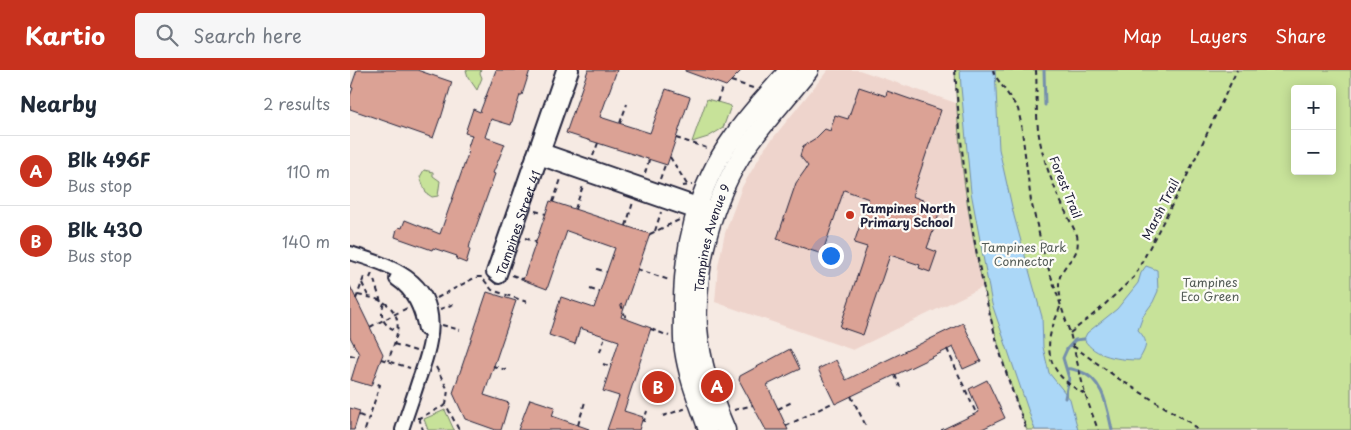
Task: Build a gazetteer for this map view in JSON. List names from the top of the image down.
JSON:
{
  "streets": {
    "main road": ["Tampines Avenue 9"],
    "street": ["Tampines Street 41"],
    "path": ["Forest Trail", "Marsh Trail"]
  },
  "crossings": [
    ["Tampines Street 41", "Tampines Avenue 9"]
  ],
  "parks": ["Tampines Park Connector", "Tampines Eco Green"],
  "places": ["Tampines North Primary School"],
  "page": {
    "header": "Kartio",
    "search": "Search here",
    "nav": ["Map", "Layers", "Share"],
    "heading": ["Nearby", "2 results"],
    "map_buttons": ["+", "−"],
    "list": [
      {
        "mark": "A",
        "name": "Blk 496F",
        "note": "Bus stop",
        "value": "110 m"
      },
      {
        "mark": "B",
        "name": "Blk 430",
        "note": "Bus stop",
        "value": "140 m"
      }
    ],
    "pins": ["A", "B"]
  }
}
